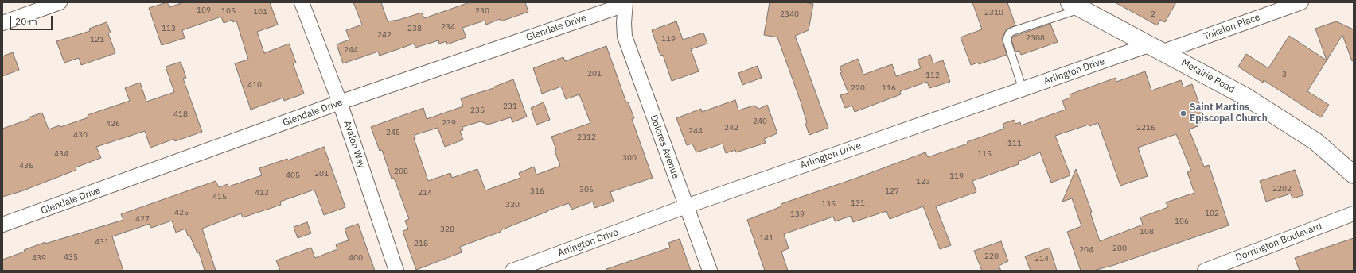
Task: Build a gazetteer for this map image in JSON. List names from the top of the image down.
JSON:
{
  "streets": {
    "main road": ["Metairie Road"],
    "street": [
      "Tokalon Place",
      "Glendale Drive",
      "Arlington Drive",
      "Avalon Way",
      "Dolores Avenue",
      "Dorrington Boulevard"
    ]
  },
  "crossings": [
    ["Tokalon Place", "Arlington Drive"],
    ["Tokalon Place", "Metairie Road"],
    ["Glendale Drive", "Avalon Way"],
    ["Glendale Drive", "Dolores Avenue"],
    ["Arlington Drive", "Metairie Road"],
    ["Arlington Drive", "Dolores Avenue"]
  ],
  "places": ["Saint Martins Episcopal Church"],
  "house_numbers": [
    "109",
    "105",
    "230",
    "101",
    "2310",
    "2340",
    "2",
    "234",
    "113",
    "238",
    "242",
    "2308",
    "119",
    "121",
    "244",
    "201",
    "3",
    "112",
    "410",
    "220",
    "116",
    "231",
    "235",
    "418",
    "240",
    "239",
    "426",
    "242",
    "2216",
    "244",
    "245",
    "430",
    "2312",
    "111",
    "434",
    "115",
    "300",
    "436",
    "208",
    "201",
    "405",
    "119",
    "123",
    "2202",
    "306",
    "316",
    "127",
    "413",
    "214",
    "415",
    "131",
    "135",
    "320",
    "425",
    "102",
    "139",
    "427",
    "106",
    "328",
    "108",
    "141",
    "431",
    "218",
    "200",
    "204",
    "220",
    "435",
    "439",
    "400",
    "214"
  ],
  "scale_bar": "20 m"
}
